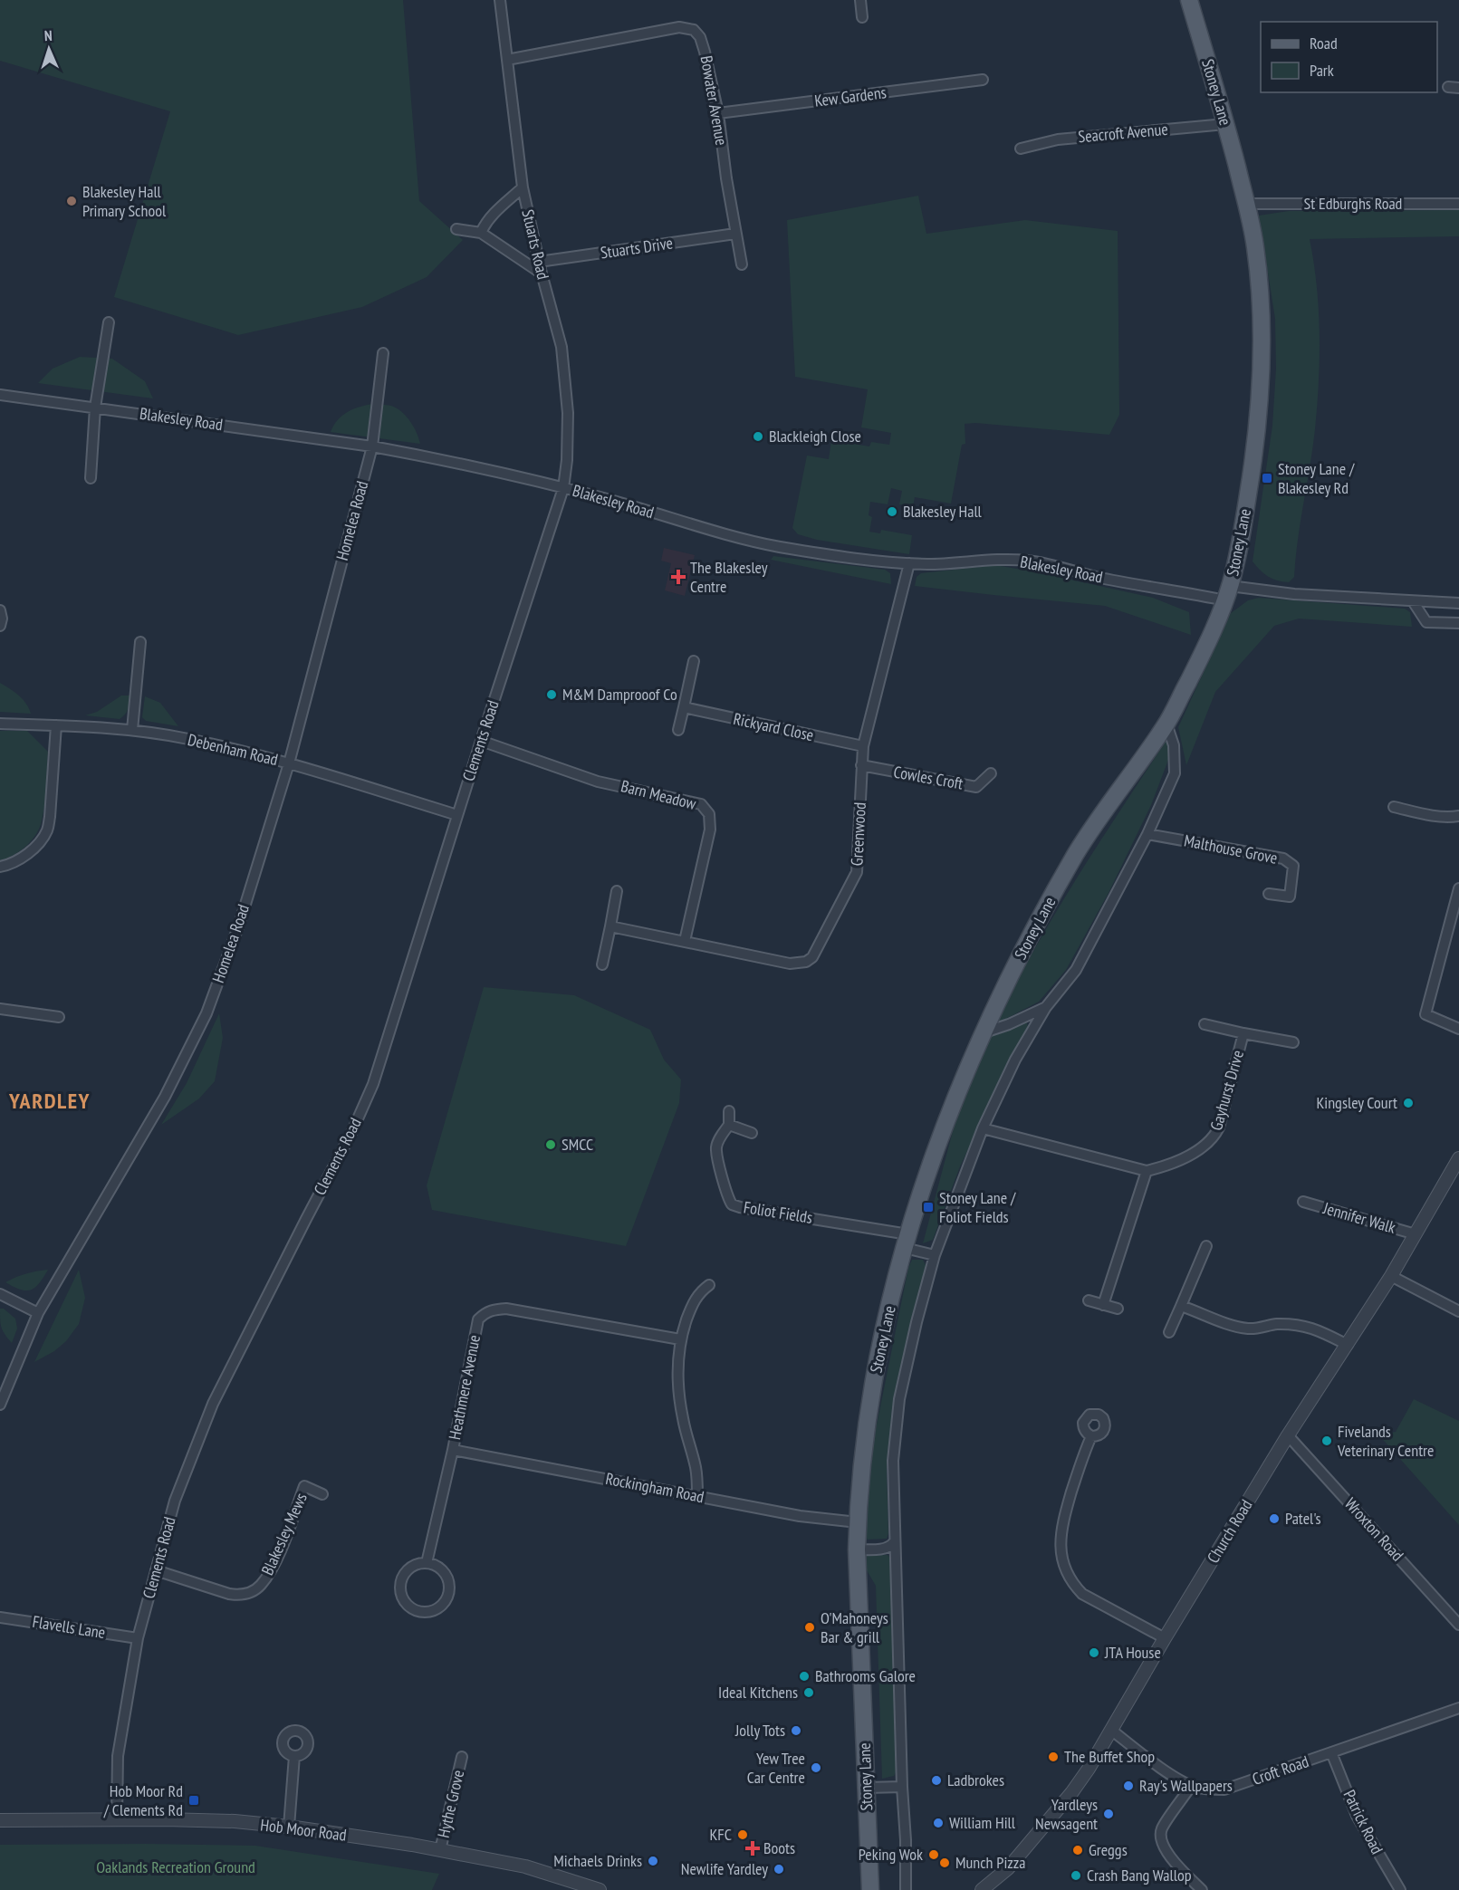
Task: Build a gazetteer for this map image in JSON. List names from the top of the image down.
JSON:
{
  "streets": {
    "main road": ["Stoney Lane"],
    "street": [
      "Kew Gardens",
      "Bowater Avenue",
      "Seacroft Avenue",
      "St Edburghs Road",
      "Stuarts Road",
      "Stuarts Drive",
      "Blakesley Road",
      "Homelea Road",
      "Rickyard Close",
      "Clements Road",
      "Debenham Road",
      "Cowles Croft",
      "Barn Meadow",
      "Greenwood",
      "Malthouse Grove",
      "Gayhurst Drive",
      "Foliot Fields",
      "Jennifer Walk",
      "Heathmere Avenue",
      "Rockingham Road",
      "Wroxton Road",
      "Church Road",
      "Blakesley Mews",
      "Flavells Lane",
      "Croft Road",
      "Hythe Grove",
      "Patrick Road",
      "Hob Moor Road"
    ]
  },
  "crossings": [
    ["Stoney Lane", "Seacroft Avenue"],
    ["Stoney Lane", "St Edburghs Road"],
    ["Stoney Lane", "Blakesley Road"],
    ["Stoney Lane", "Foliot Fields"],
    ["Stoney Lane", "Rockingham Road"],
    ["Kew Gardens", "Bowater Avenue"],
    ["Bowater Avenue", "Stuarts Road"],
    ["Bowater Avenue", "Stuarts Drive"],
    ["Stuarts Road", "Stuarts Drive"],
    ["Stuarts Road", "Blakesley Road"],
    ["Stuarts Road", "Clements Road"],
    ["Blakesley Road", "Homelea Road"],
    ["Blakesley Road", "Clements Road"],
    ["Blakesley Road", "Greenwood"],
    ["Homelea Road", "Debenham Road"],
    ["Rickyard Close", "Greenwood"],
    ["Clements Road", "Debenham Road"],
    ["Clements Road", "Barn Meadow"],
    ["Clements Road", "Blakesley Mews"],
    ["Clements Road", "Flavells Lane"],
    ["Clements Road", "Hob Moor Road"],
    ["Cowles Croft", "Greenwood"],
    ["Barn Meadow", "Greenwood"],
    ["Jennifer Walk", "Church Road"],
    ["Heathmere Avenue", "Rockingham Road"],
    ["Wroxton Road", "Church Road"],
    ["Church Road", "Croft Road"],
    ["Croft Road", "Patrick Road"],
    ["Hythe Grove", "Hob Moor Road"]
  ],
  "districts": ["YARDLEY"],
  "parks": ["Oaklands Recreation Ground"],
  "places": {
    "other": [
      "Blakesley Hall Primary School",
      "Blackleigh Close",
      "Blakesley Hall",
      "M&M Damprooof Co",
      "Kingsley Court",
      "SMCC",
      "Fivelands Veterinary Centre",
      "Patel's",
      "O'Mahoneys Bar & grill",
      "JTA House",
      "Bathrooms Galore",
      "Ideal Kitchens",
      "Jolly Tots",
      "The Buffet Shop",
      "Yew Tree Car Centre",
      "Ladbrokes",
      "Ray's Wallpapers",
      "Yardleys Newsagent",
      "William Hill",
      "KFC",
      "Greggs",
      "Peking Wok",
      "Michaels Drinks",
      "Munch Pizza",
      "Newlife Yardley",
      "Crash Bang Wallop"
    ],
    "transit": ["Stoney Lane / Blakesley Rd", "Stoney Lane / Foliot Fields", "Hob Moor Rd / Clements Rd"],
    "health": ["The Blakesley Centre", "Boots"]
  },
  "legend": ["Road", "Park"],
  "north": "top"
}
